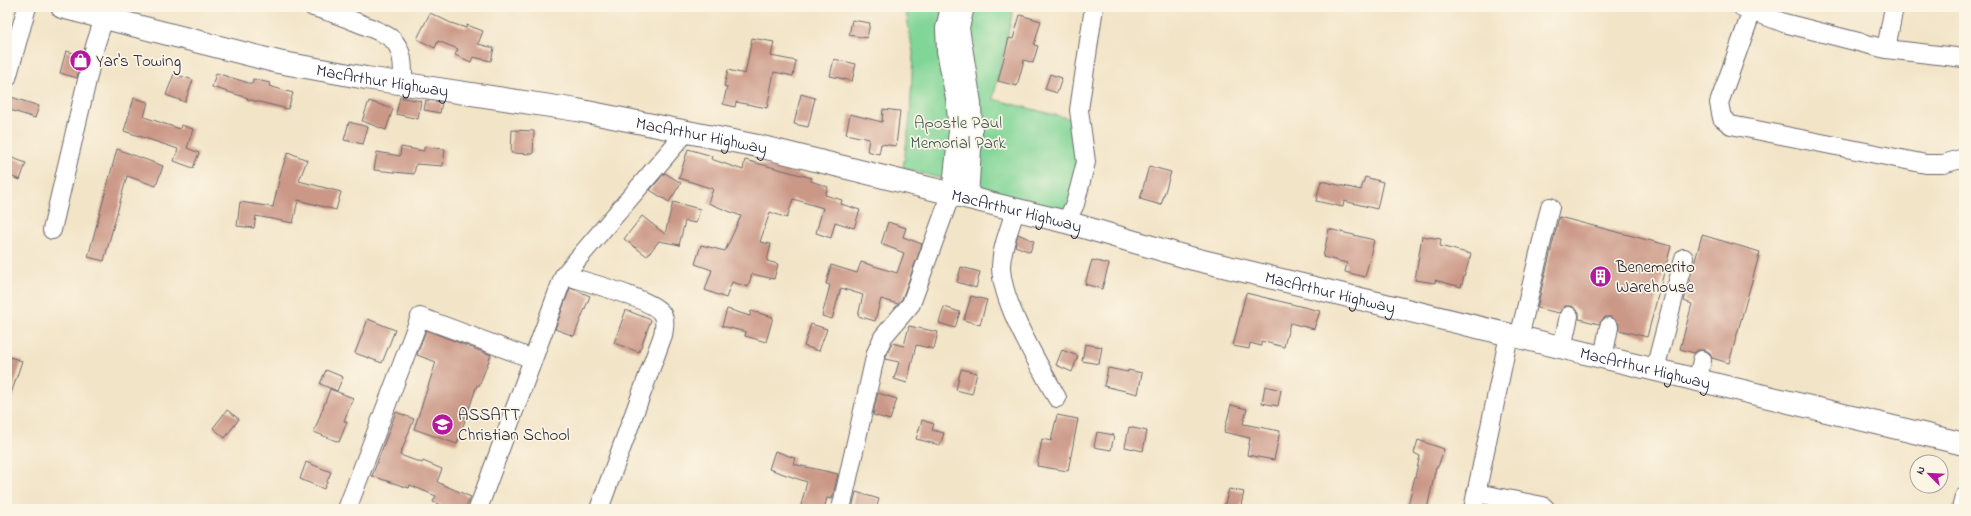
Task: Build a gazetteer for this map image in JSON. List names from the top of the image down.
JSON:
{
  "streets": {
    "highway": ["MacArthur Highway"]
  },
  "parks": ["Apostle Paul Memorial Park"],
  "places": {
    "shop": ["Yar's Towing"],
    "building": ["Benemerito Warehouse"],
    "school or university": ["ASSATT Christian School"]
  },
  "north": "top left"
}
